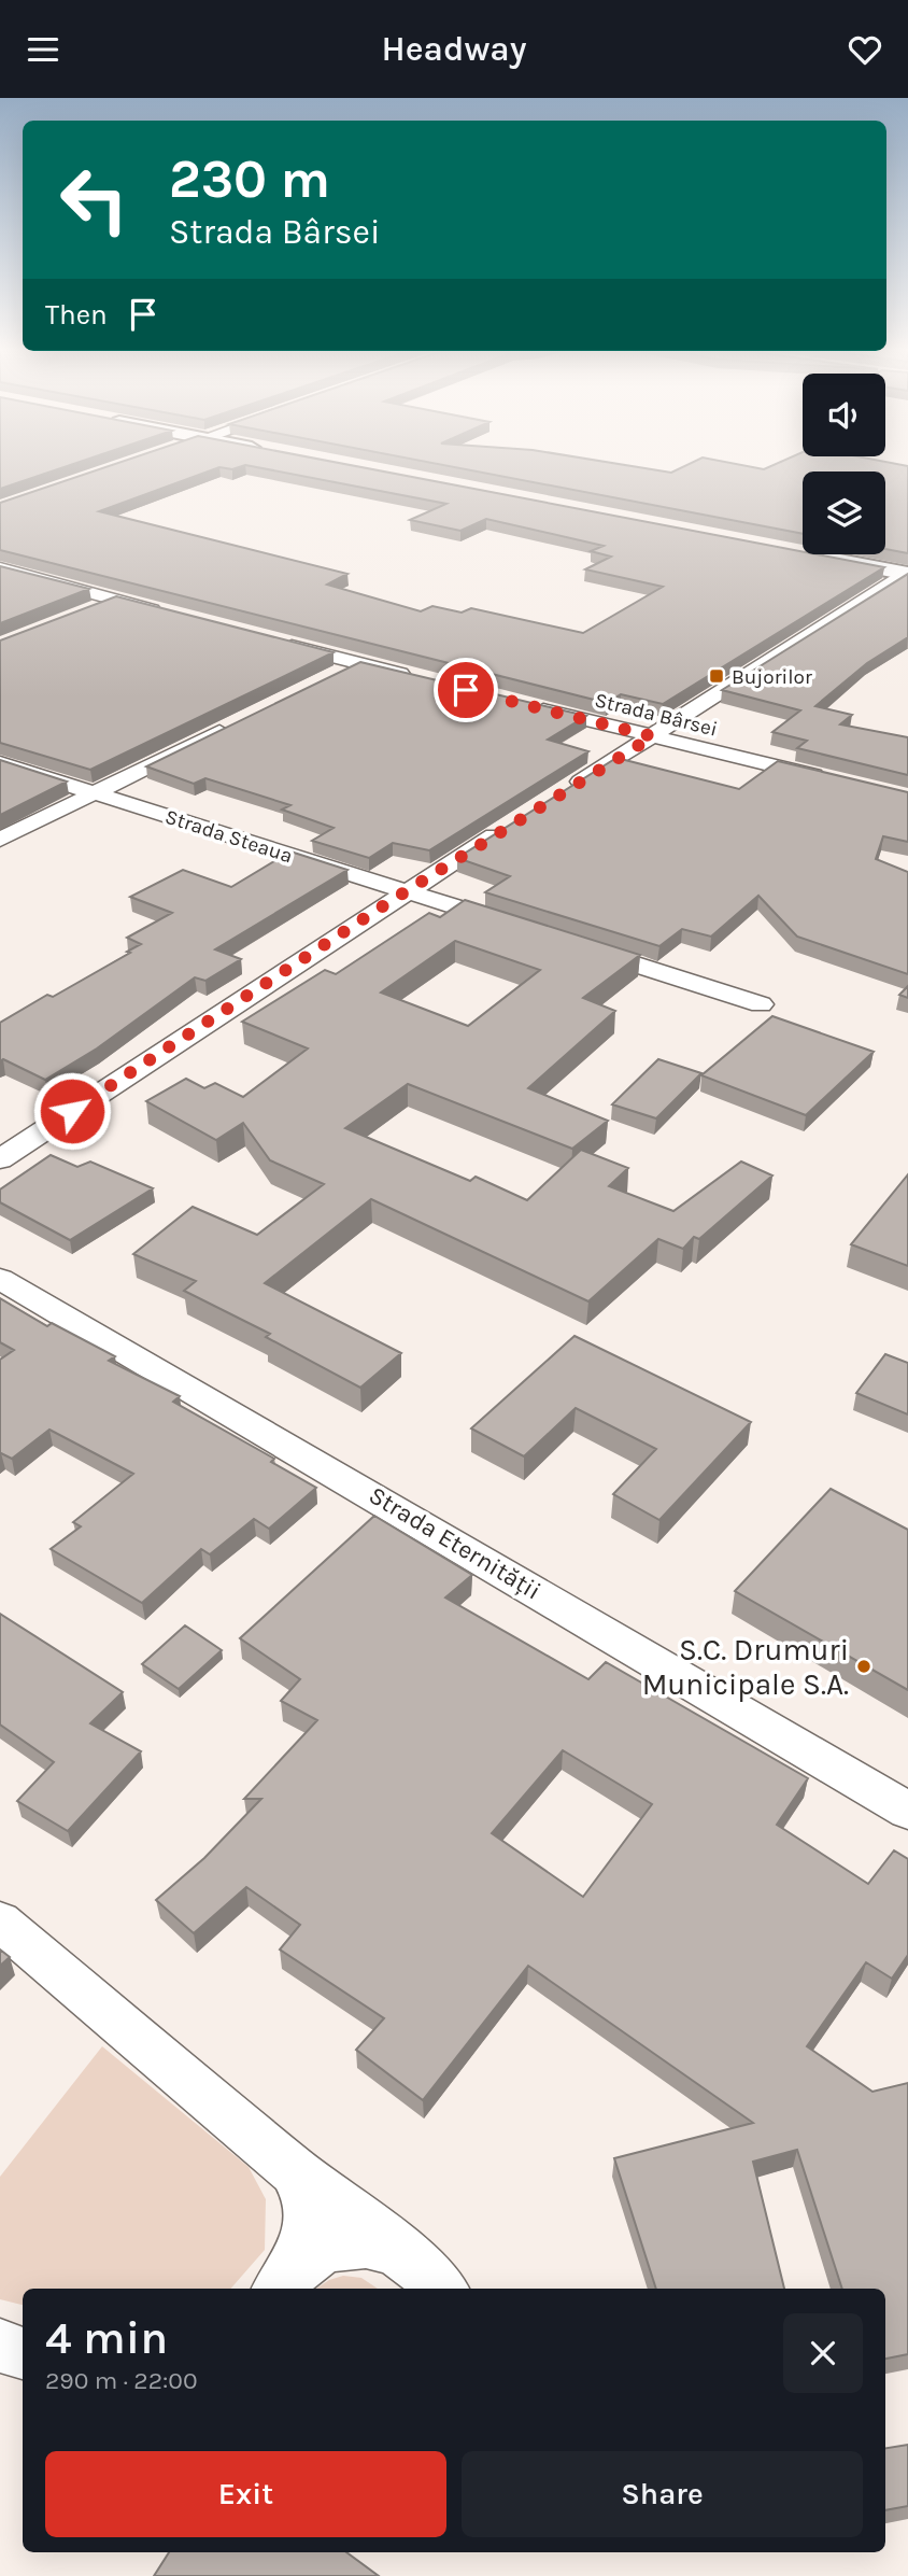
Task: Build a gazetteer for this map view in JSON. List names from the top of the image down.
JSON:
{
  "streets": {
    "street": ["Strada Bârsei", "Strada Steaua", "Strada Eternității"]
  },
  "places": {
    "transit": ["Bujorilor"],
    "other": ["S.C. Drumuri Municipale S.A."]
  },
  "page": {
    "header": "Headway",
    "turn": ["230 m", "Strada Bârsei"],
    "then": "Then",
    "heading": ["4 min", "290 m · 22:00"],
    "buttons": ["Exit", "Share"]
  }
}
